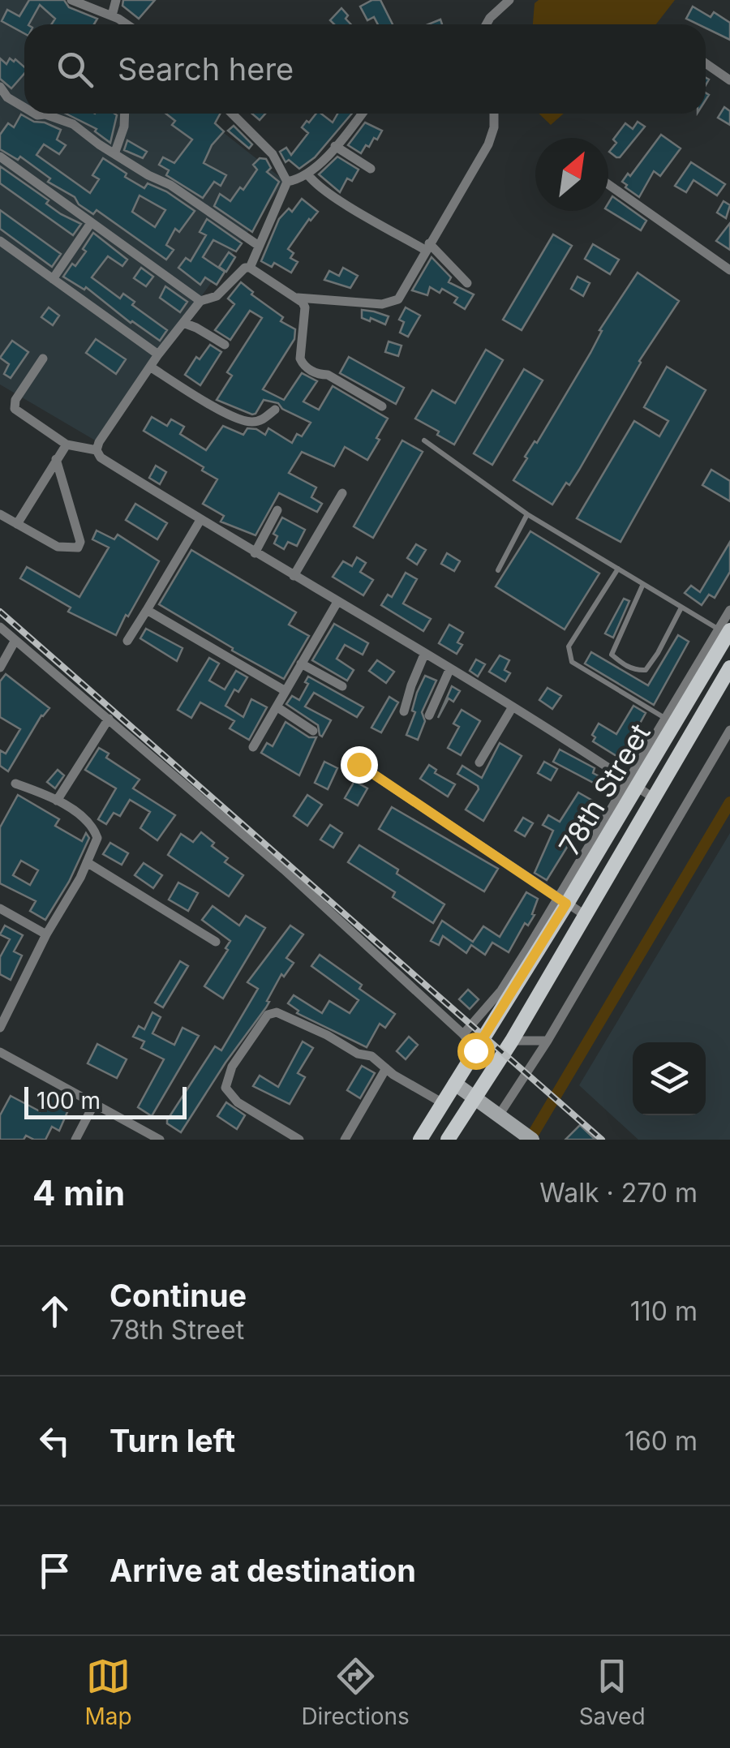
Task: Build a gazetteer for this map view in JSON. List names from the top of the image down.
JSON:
{
  "streets": {
    "main road": ["78th Street"]
  },
  "scale_bar": "100 m",
  "north": "top right",
  "page": {
    "search": "Search here",
    "scale": "100 m",
    "heading": ["4 min", "Walk · 270 m"],
    "list": [
      ["Continue", "78th Street", "110 m"],
      ["Turn left", "160 m"],
      "Arrive at destination"
    ],
    "nav": ["Map", "Directions", "Saved"]
  }
}
